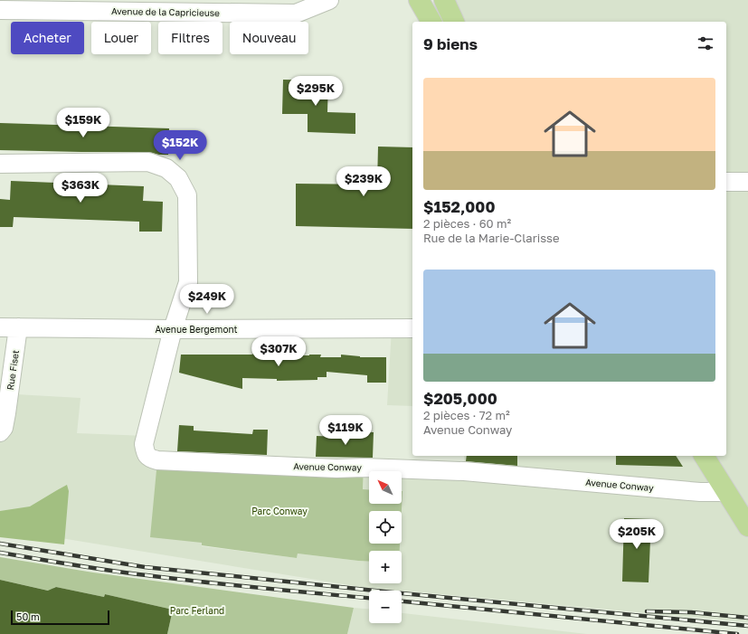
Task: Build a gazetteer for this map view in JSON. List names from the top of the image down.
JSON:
{
  "streets": {
    "street": [
      "Avenue de la Capricieuse",
      "Avenue Bergemont",
      "Rue Fiset",
      "Avenue Conway"
    ]
  },
  "crossings": [
    ["Avenue Bergemont", "Rue Fiset"],
    ["Avenue Bergemont", "Avenue Conway"]
  ],
  "parks": ["Parc Conway", "Parc Ferland"],
  "scale_bar": "50 m",
  "north": "top left",
  "page": {
    "chip": [
      "Acheter",
      "Louer",
      "Filtres",
      "Nouveau"
    ],
    "heading": "9 biens",
    "list": [
      {
        "name": "$152,000",
        "note": "2 pièces · 60 m² · Rue de la Marie-Clarisse"
      },
      {
        "name": "$205,000",
        "note": "2 pièces · 72 m² · Avenue Conway"
      }
    ],
    "price": [
      "$295K",
      "$159K",
      "$152K",
      "$239K",
      "$363K",
      "$249K",
      "$307K",
      "$119K",
      "$205K"
    ],
    "map_buttons": ["+", "−"],
    "scale": "50 m"
  }
}
